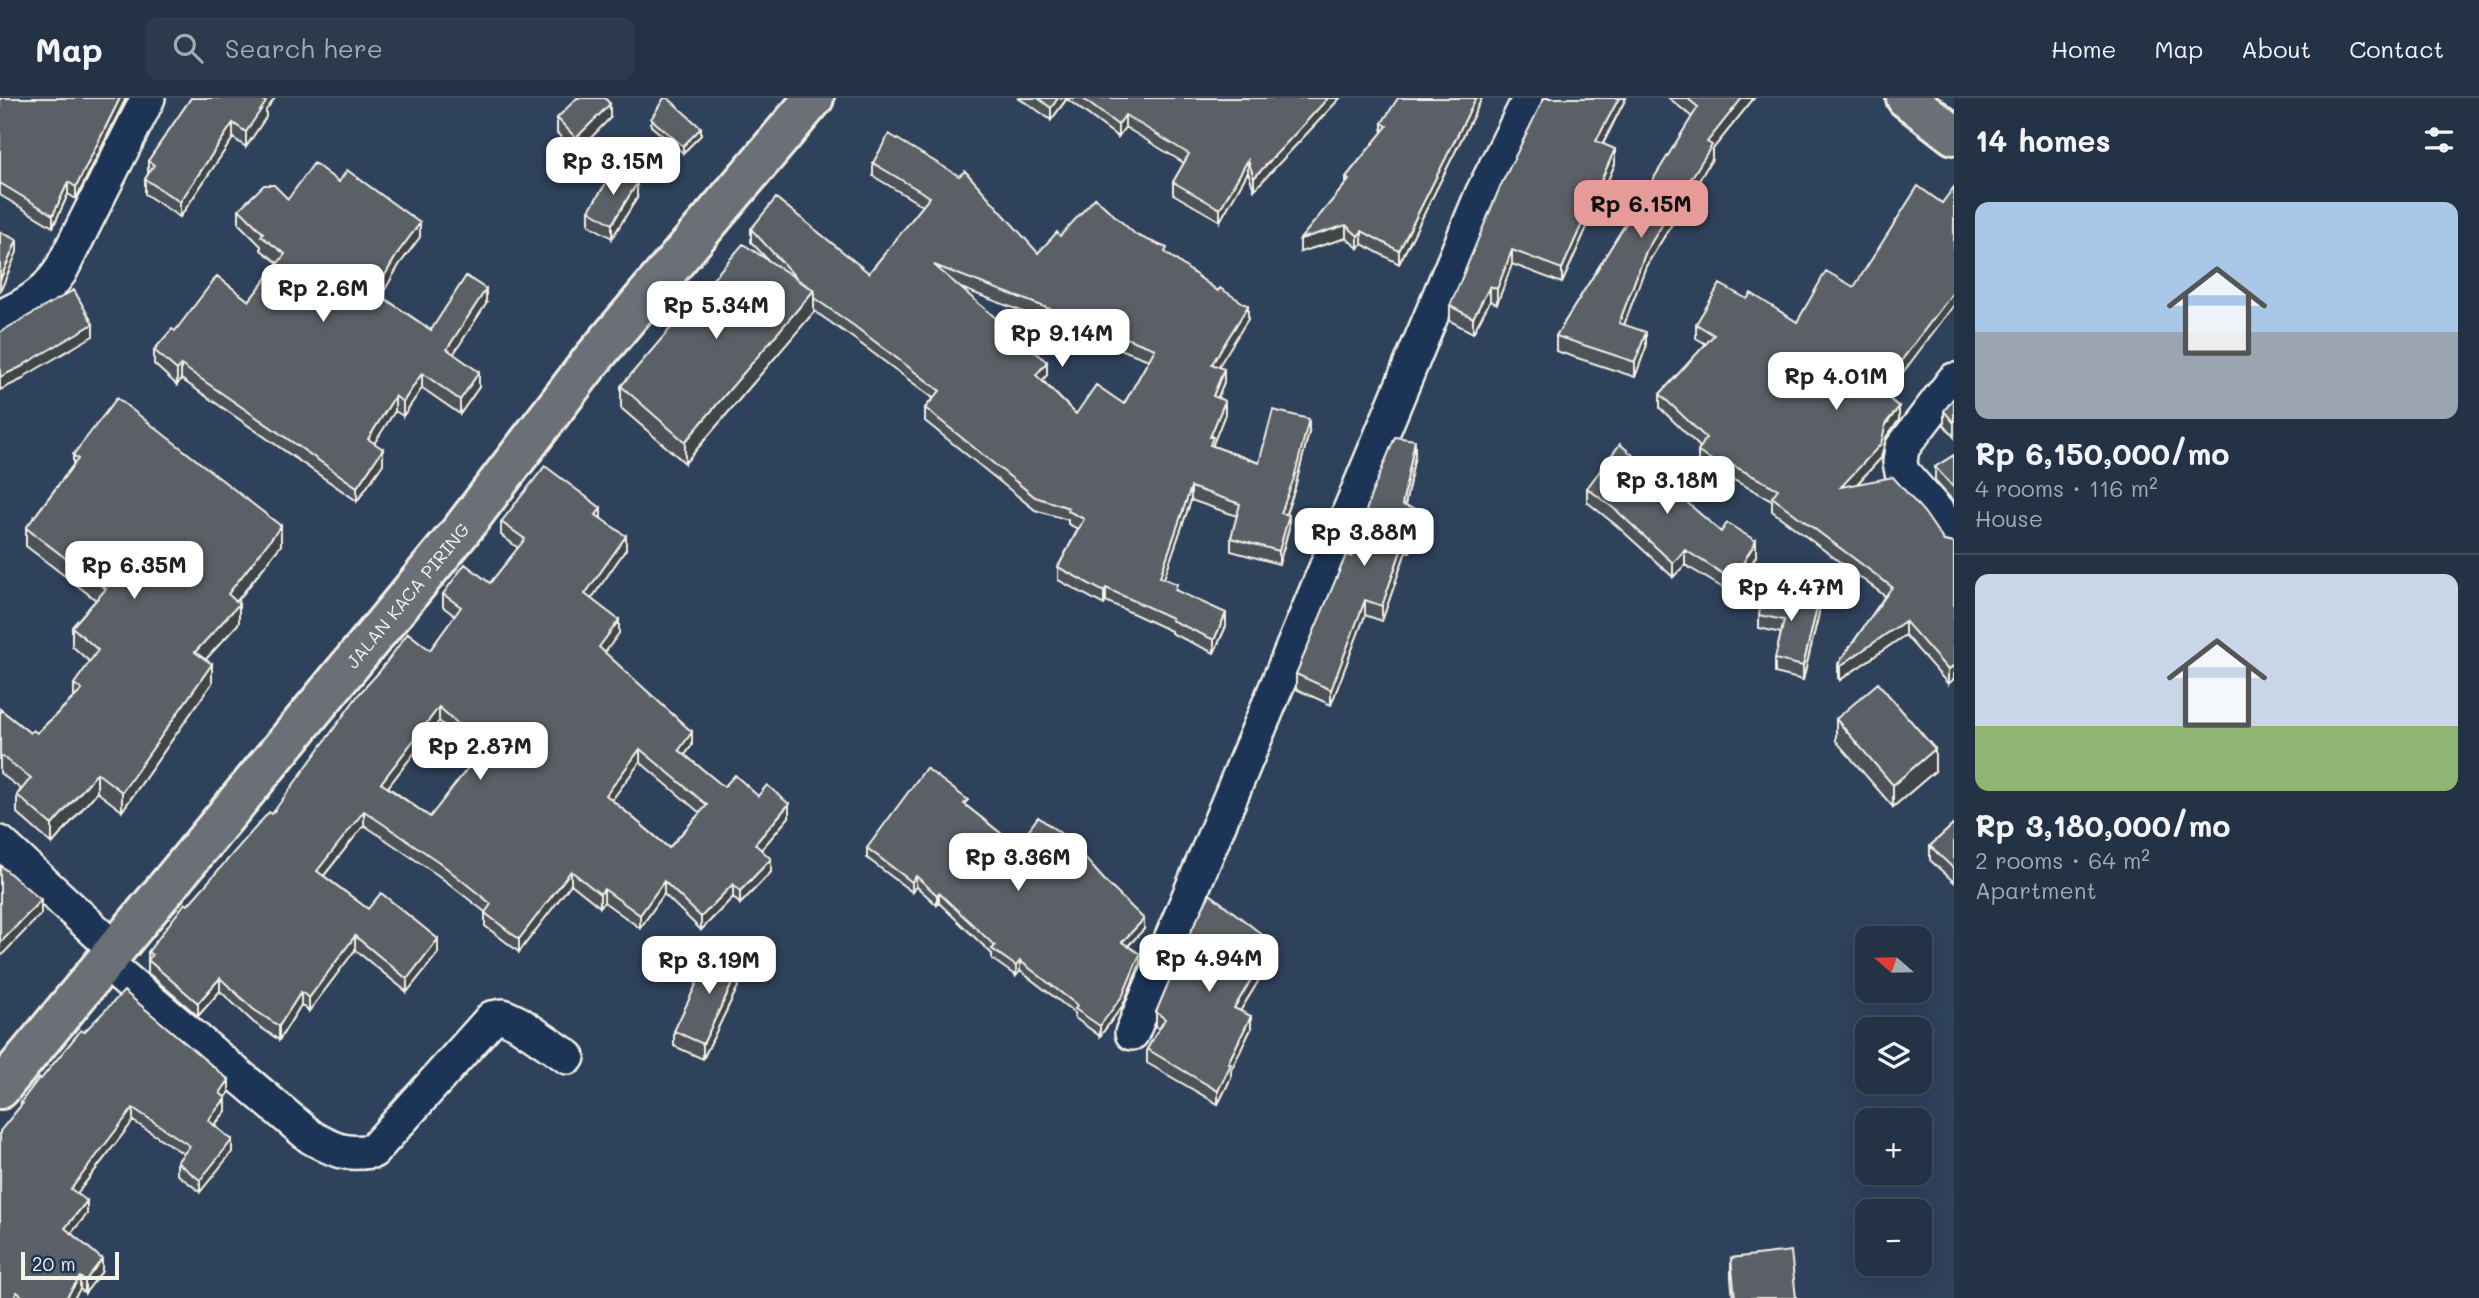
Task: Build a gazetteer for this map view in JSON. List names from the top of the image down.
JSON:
{
  "streets": {
    "main road": ["JALAN KACA PIRING"]
  },
  "scale_bar": "20 m",
  "north": "left",
  "page": {
    "header": "Map",
    "search": "Search here",
    "nav": [
      "Home",
      "Map",
      "About",
      "Contact"
    ],
    "heading": "14 homes",
    "price": [
      "Rp 3.15M",
      "Rp 6.15M",
      "Rp 2.6M",
      "Rp 5.34M",
      "Rp 9.14M",
      "Rp 4.01M",
      "Rp 3.18M",
      "Rp 3.88M",
      "Rp 6.35M",
      "Rp 4.47M",
      "Rp 2.87M",
      "Rp 3.36M",
      "Rp 4.94M",
      "Rp 3.19M"
    ],
    "list": [
      {
        "name": "Rp 6,150,000/mo",
        "note": "4 rooms · 116 m² · House"
      },
      {
        "name": "Rp 3,180,000/mo",
        "note": "2 rooms · 64 m² · Apartment"
      }
    ],
    "map_buttons": ["+", "−"],
    "scale": "20 m"
  }
}
